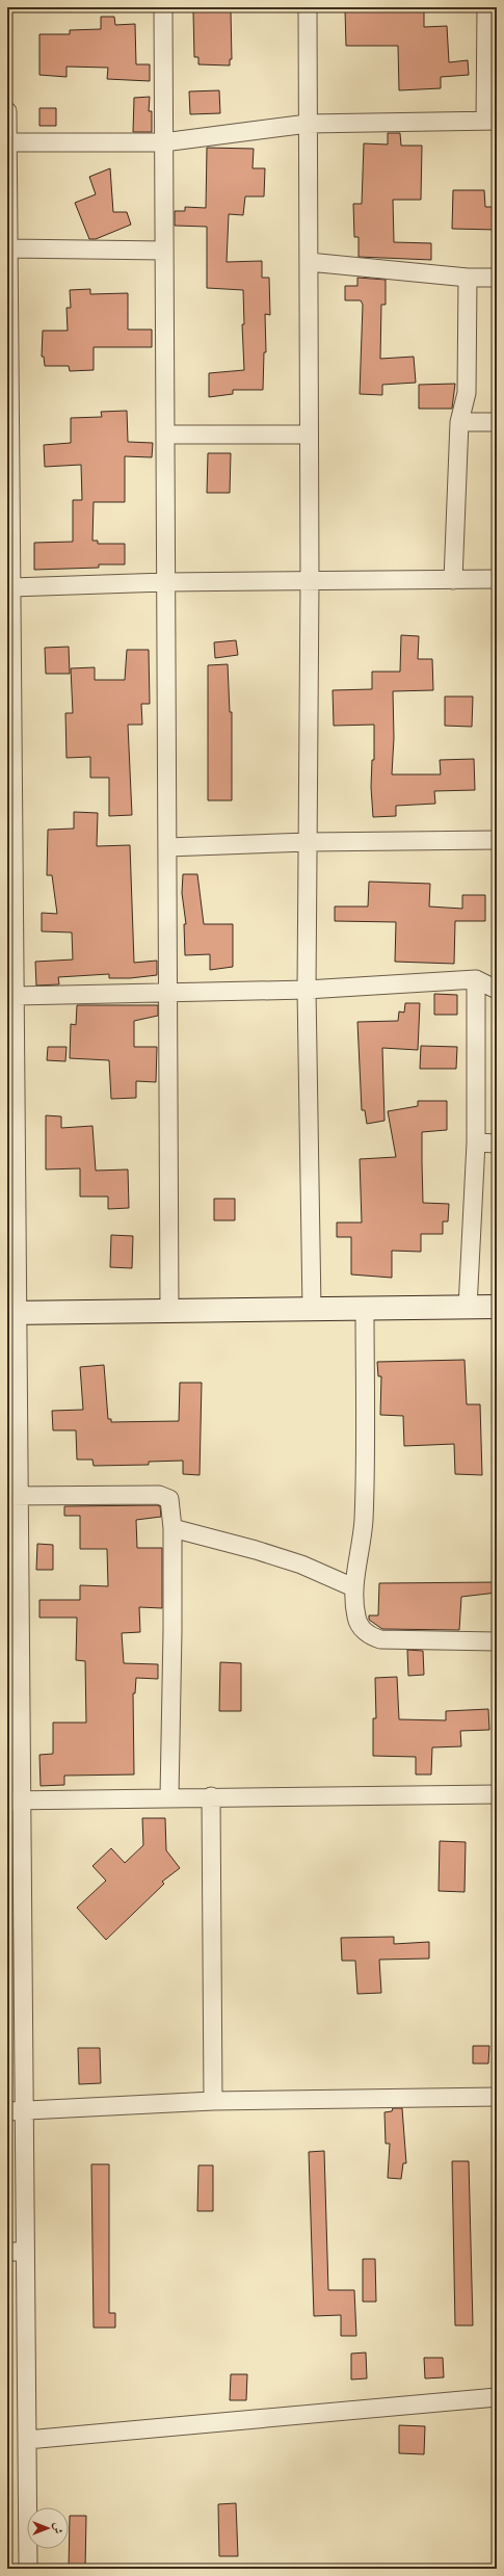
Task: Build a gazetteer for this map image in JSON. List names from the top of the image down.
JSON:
{
  "north": "right"
}
